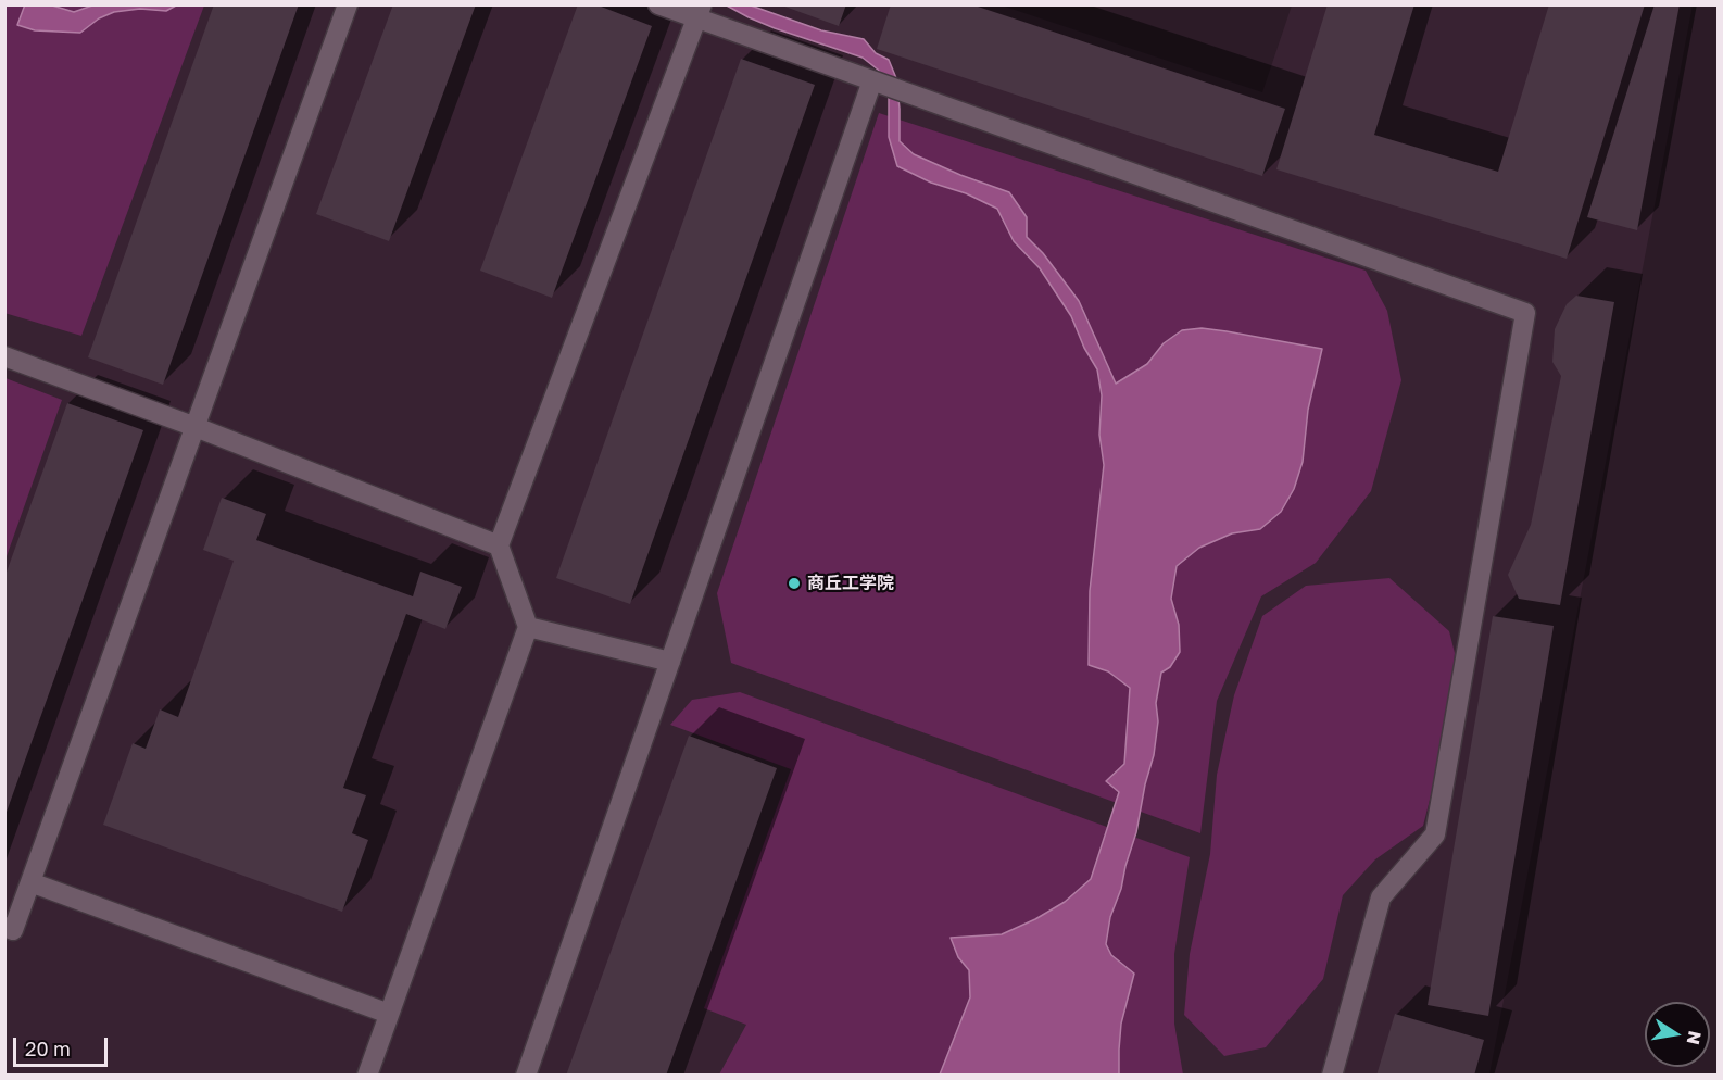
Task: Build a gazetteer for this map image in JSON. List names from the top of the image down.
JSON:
{
  "places": ["商丘工学院"],
  "scale_bar": "20 m",
  "north": "right"
}
